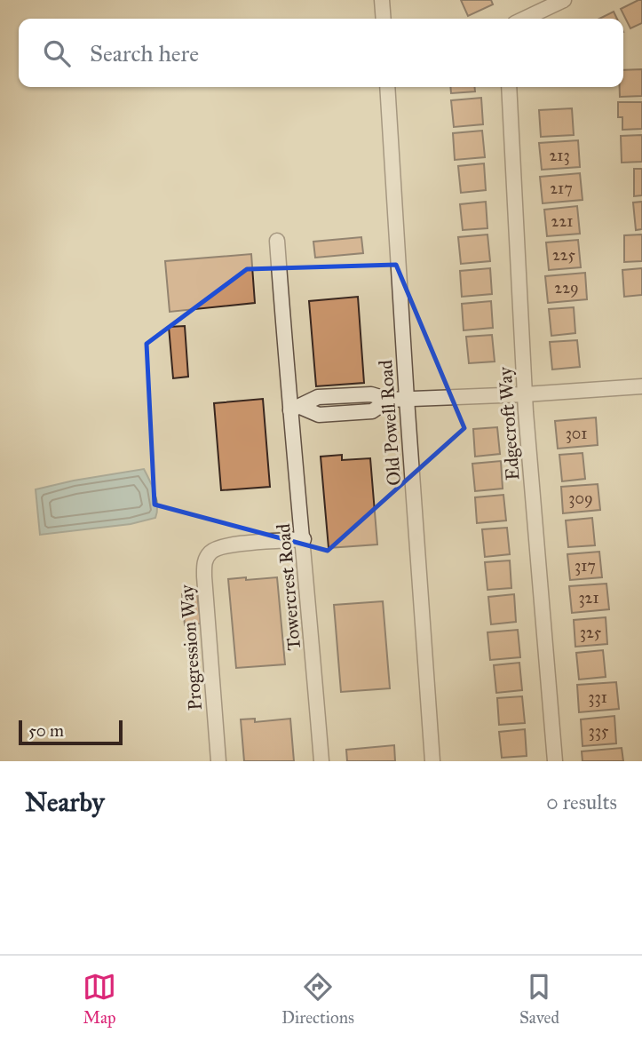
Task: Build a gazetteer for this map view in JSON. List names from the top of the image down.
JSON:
{
  "streets": {
    "street": [
      "Old Powell Road",
      "Edgecroft Way",
      "Towercrest Road",
      "Progression Way"
    ]
  },
  "crossings": [
    ["Towercrest Road", "Progression Way"]
  ],
  "house_numbers": [
    "213",
    "217",
    "221",
    "225",
    "229",
    "301",
    "309",
    "317",
    "321",
    "325",
    "331",
    "335"
  ],
  "scale_bar": "50 m",
  "page": {
    "search": "Search here",
    "scale": "50 m",
    "heading": ["Nearby", "0 results"],
    "nav": ["Map", "Directions", "Saved"]
  }
}
